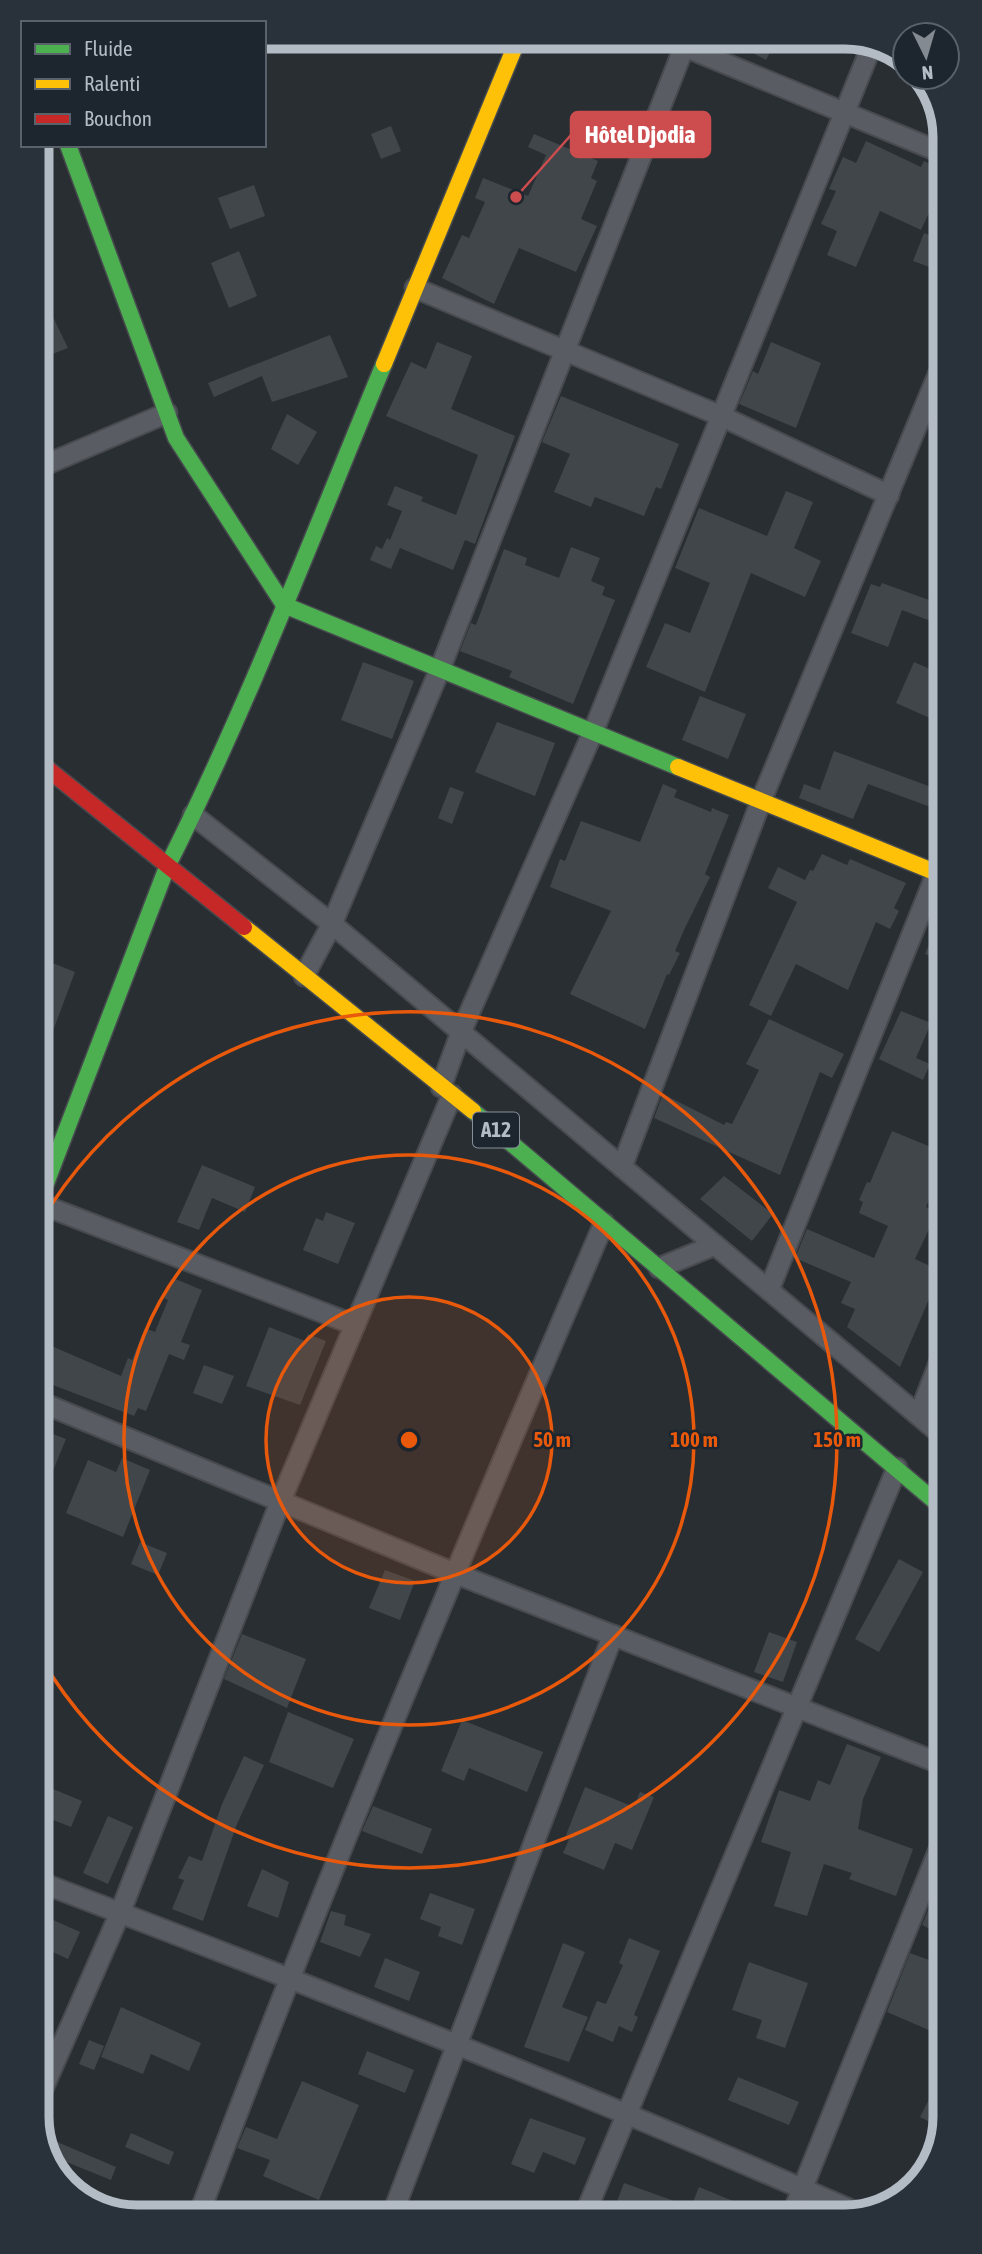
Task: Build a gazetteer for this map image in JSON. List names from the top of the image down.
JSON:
{
  "streets": {
    "street": ["A12"]
  },
  "places": ["Hôtel Djodia"],
  "legend": ["Fluide", "Ralenti", "Bouchon"],
  "north": "bottom",
  "rings": ["50 m", "100 m", "150 m"]
}
